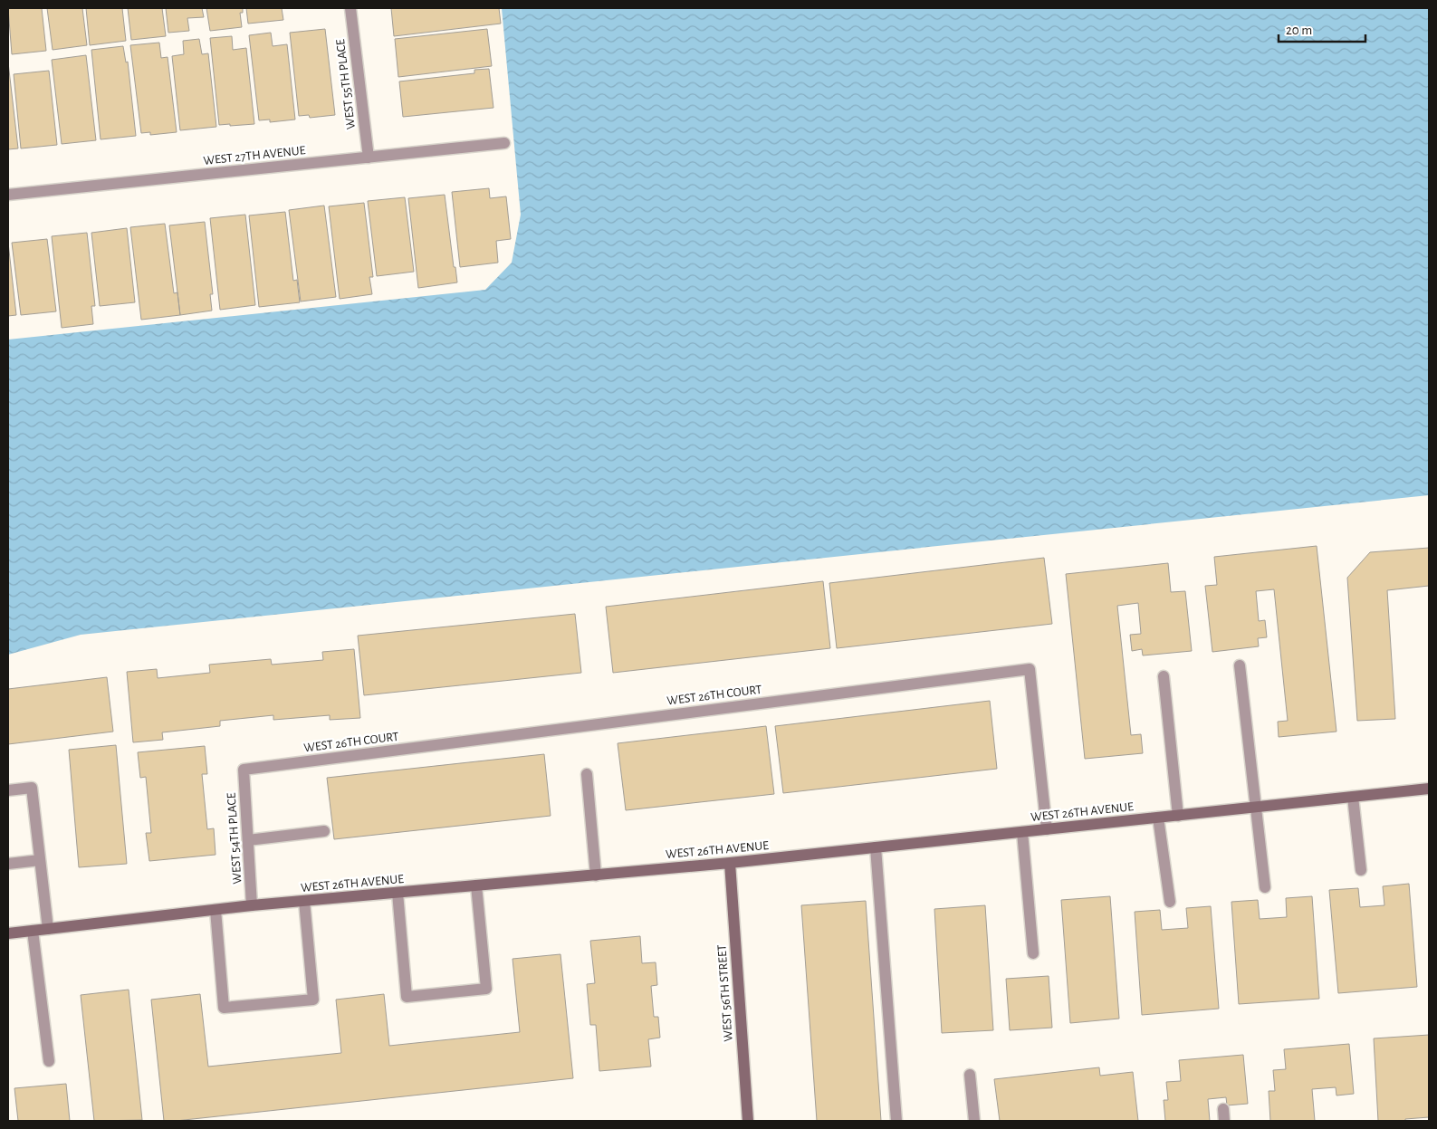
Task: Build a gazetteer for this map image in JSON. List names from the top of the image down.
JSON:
{
  "streets": {
    "street": [
      "WEST 55TH PLACE",
      "WEST 27TH AVENUE",
      "WEST 26TH COURT",
      "WEST 26TH AVENUE",
      "WEST 54TH PLACE",
      "WEST 56TH STREET"
    ]
  },
  "crossings": [
    ["WEST 55TH PLACE", "WEST 27TH AVENUE"],
    ["WEST 26TH COURT", "WEST 26TH AVENUE"],
    ["WEST 26TH COURT", "WEST 54TH PLACE"],
    ["WEST 26TH AVENUE", "WEST 54TH PLACE"],
    ["WEST 26TH AVENUE", "WEST 56TH STREET"]
  ],
  "scale_bar": "20 m"
}
